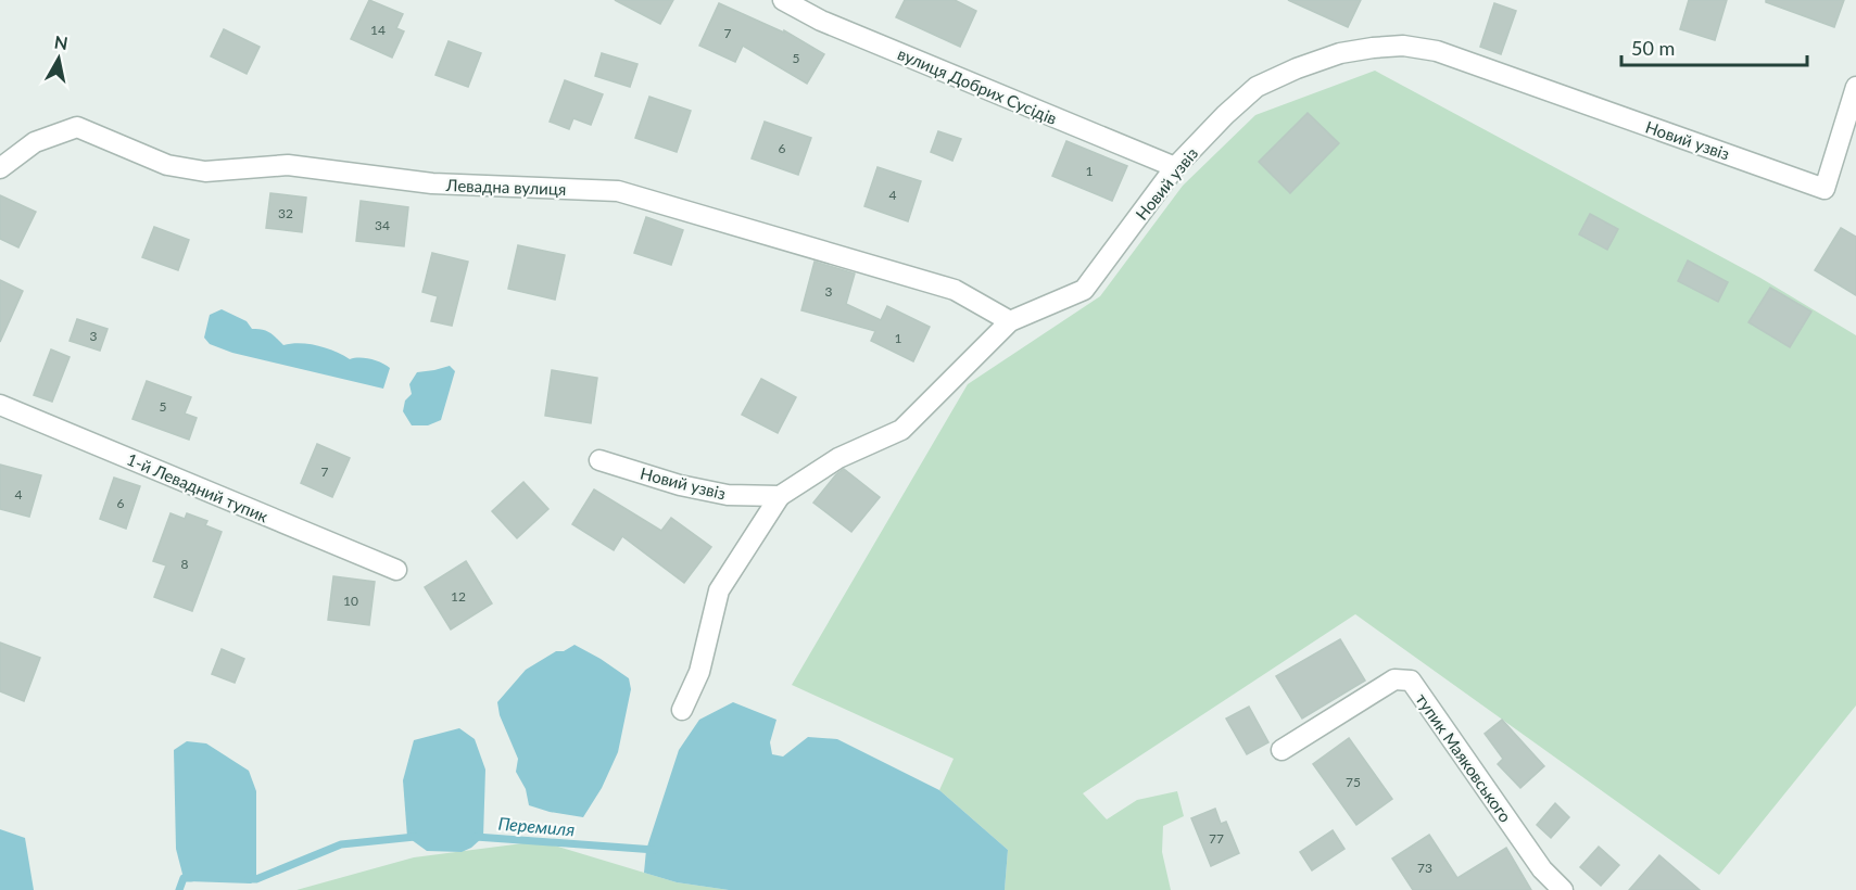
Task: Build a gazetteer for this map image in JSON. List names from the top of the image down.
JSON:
{
  "streets": {
    "street": [
      "вулиця Добрих Сусідів",
      "Новий узвіз",
      "Левадна вулиця",
      "1-й Левадний тупик",
      "тупик Маяковського"
    ]
  },
  "crossings": [
    ["вулиця Добрих Сусідів", "Новий узвіз"],
    ["Новий узвіз", "Левадна вулиця"]
  ],
  "water": ["Перемиля"],
  "house_numbers": [
    "14",
    "7",
    "5",
    "6",
    "1",
    "4",
    "32",
    "34",
    "3",
    "3",
    "1",
    "5",
    "7",
    "4",
    "6",
    "8",
    "12",
    "10",
    "75",
    "77",
    "73"
  ],
  "scale_bar": "50 m",
  "north": "top"
}
